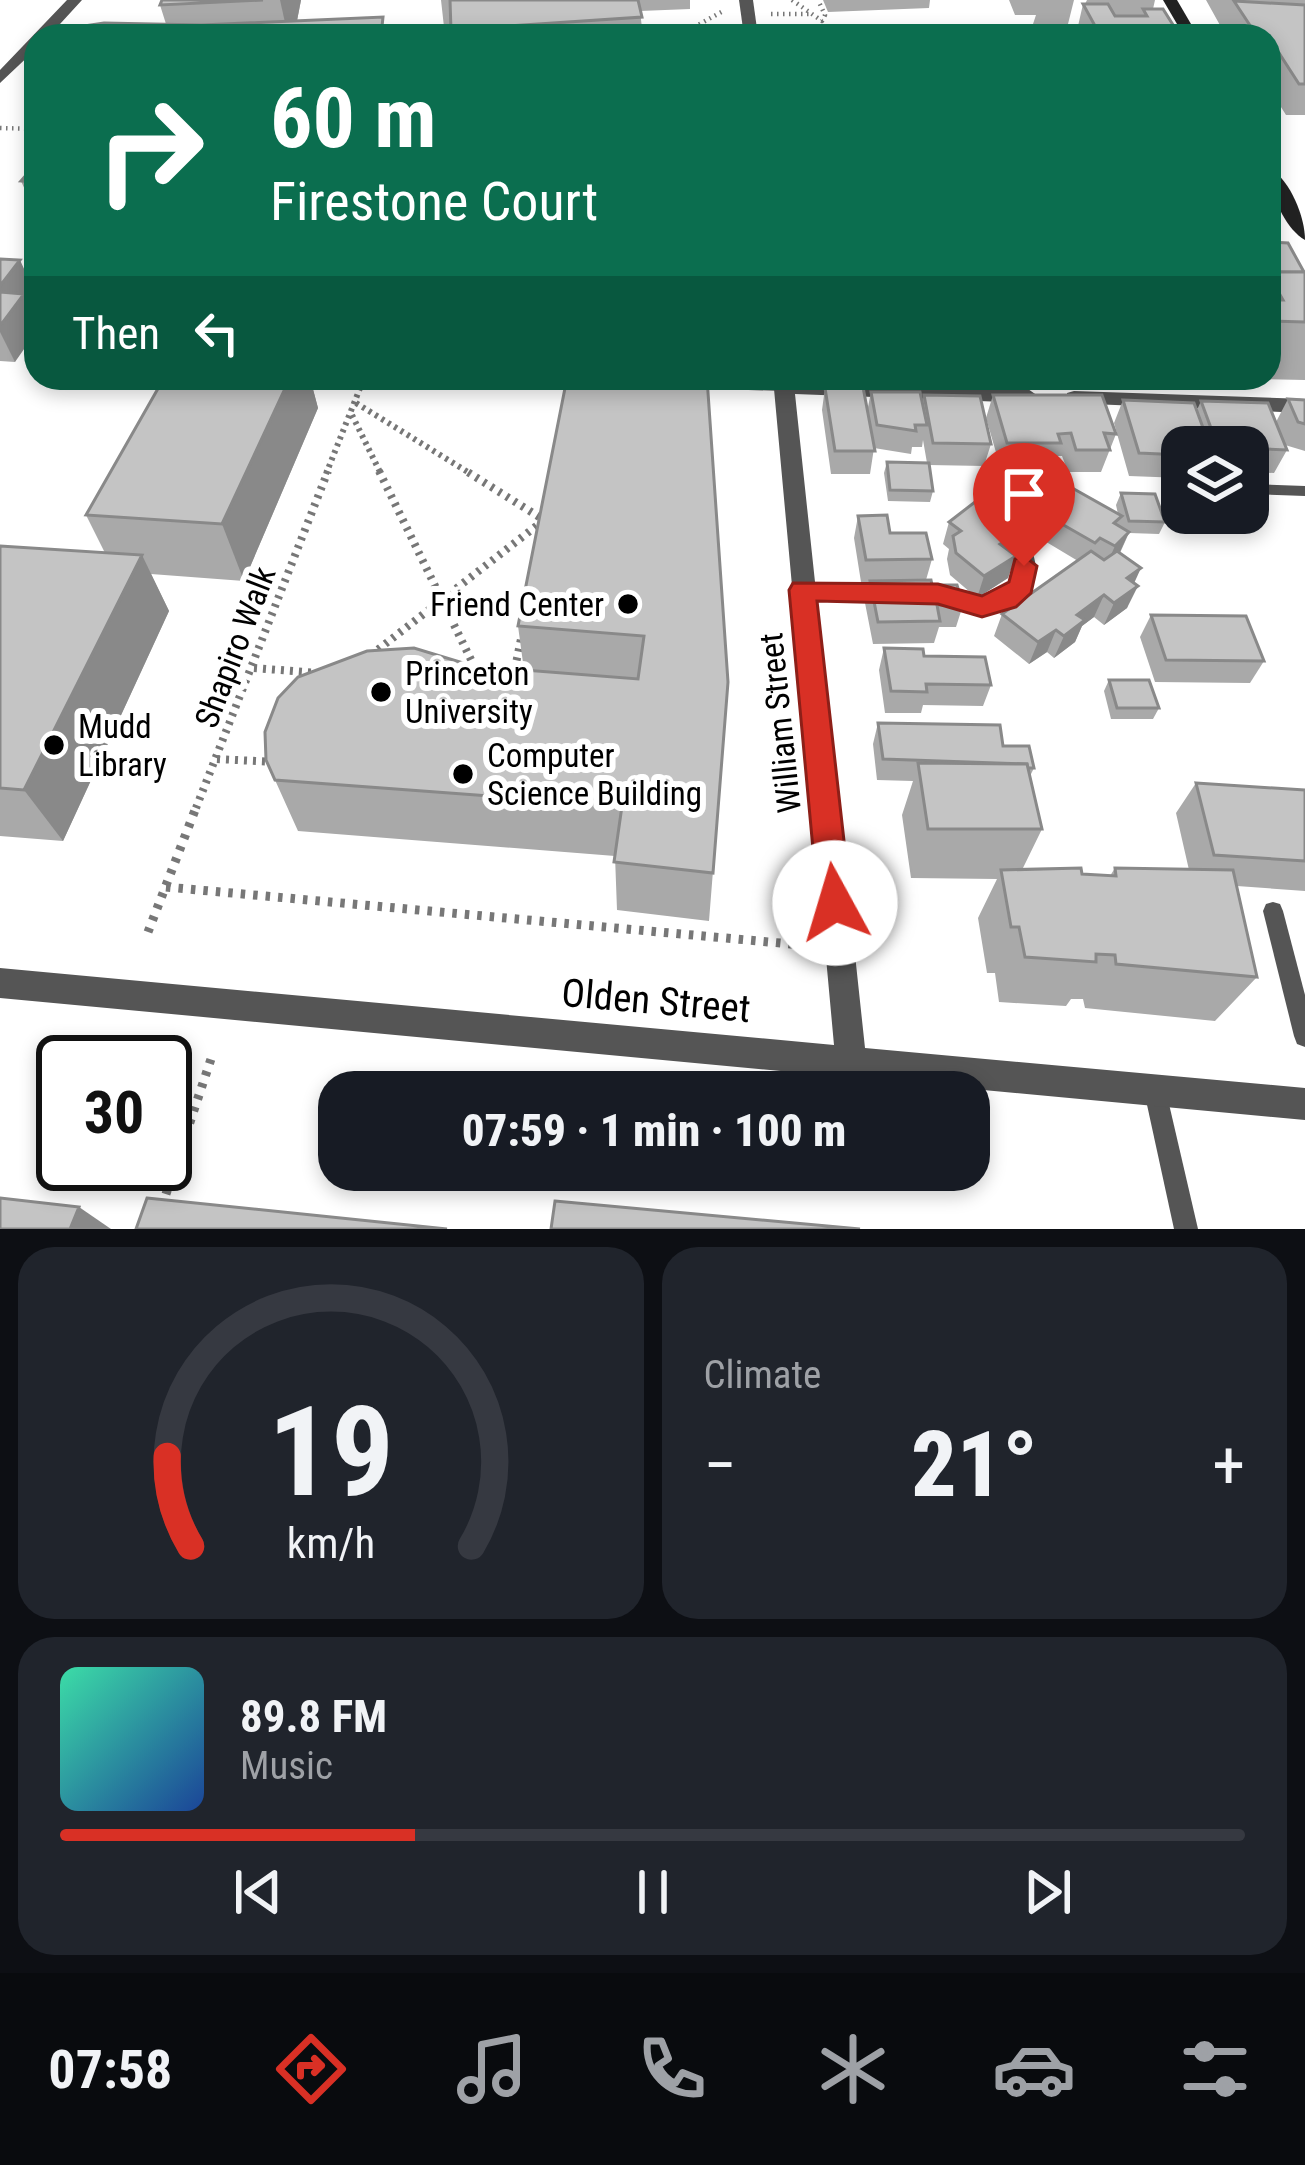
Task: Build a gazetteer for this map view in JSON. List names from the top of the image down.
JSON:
{
  "streets": {
    "street": ["William Street", "Olden Street"],
    "path": ["Shapiro Walk"]
  },
  "crossings": [
    ["William Street", "Olden Street"]
  ],
  "places": [
    "Friend Center",
    "Princeton University",
    "Mudd Library",
    "Computer Science Building"
  ],
  "page": {
    "turn": ["60 m", "Firestone Court"],
    "then": "Then",
    "limit": "30",
    "trip": "07:59 · 1 min · 100 m",
    "tile": "Climate",
    "heat": ["−", "21°", "+"],
    "song": ["89.8 FM", "Music"],
    "tabs": "07:58",
    "gauge": ["19", "km/h"]
  }
}
